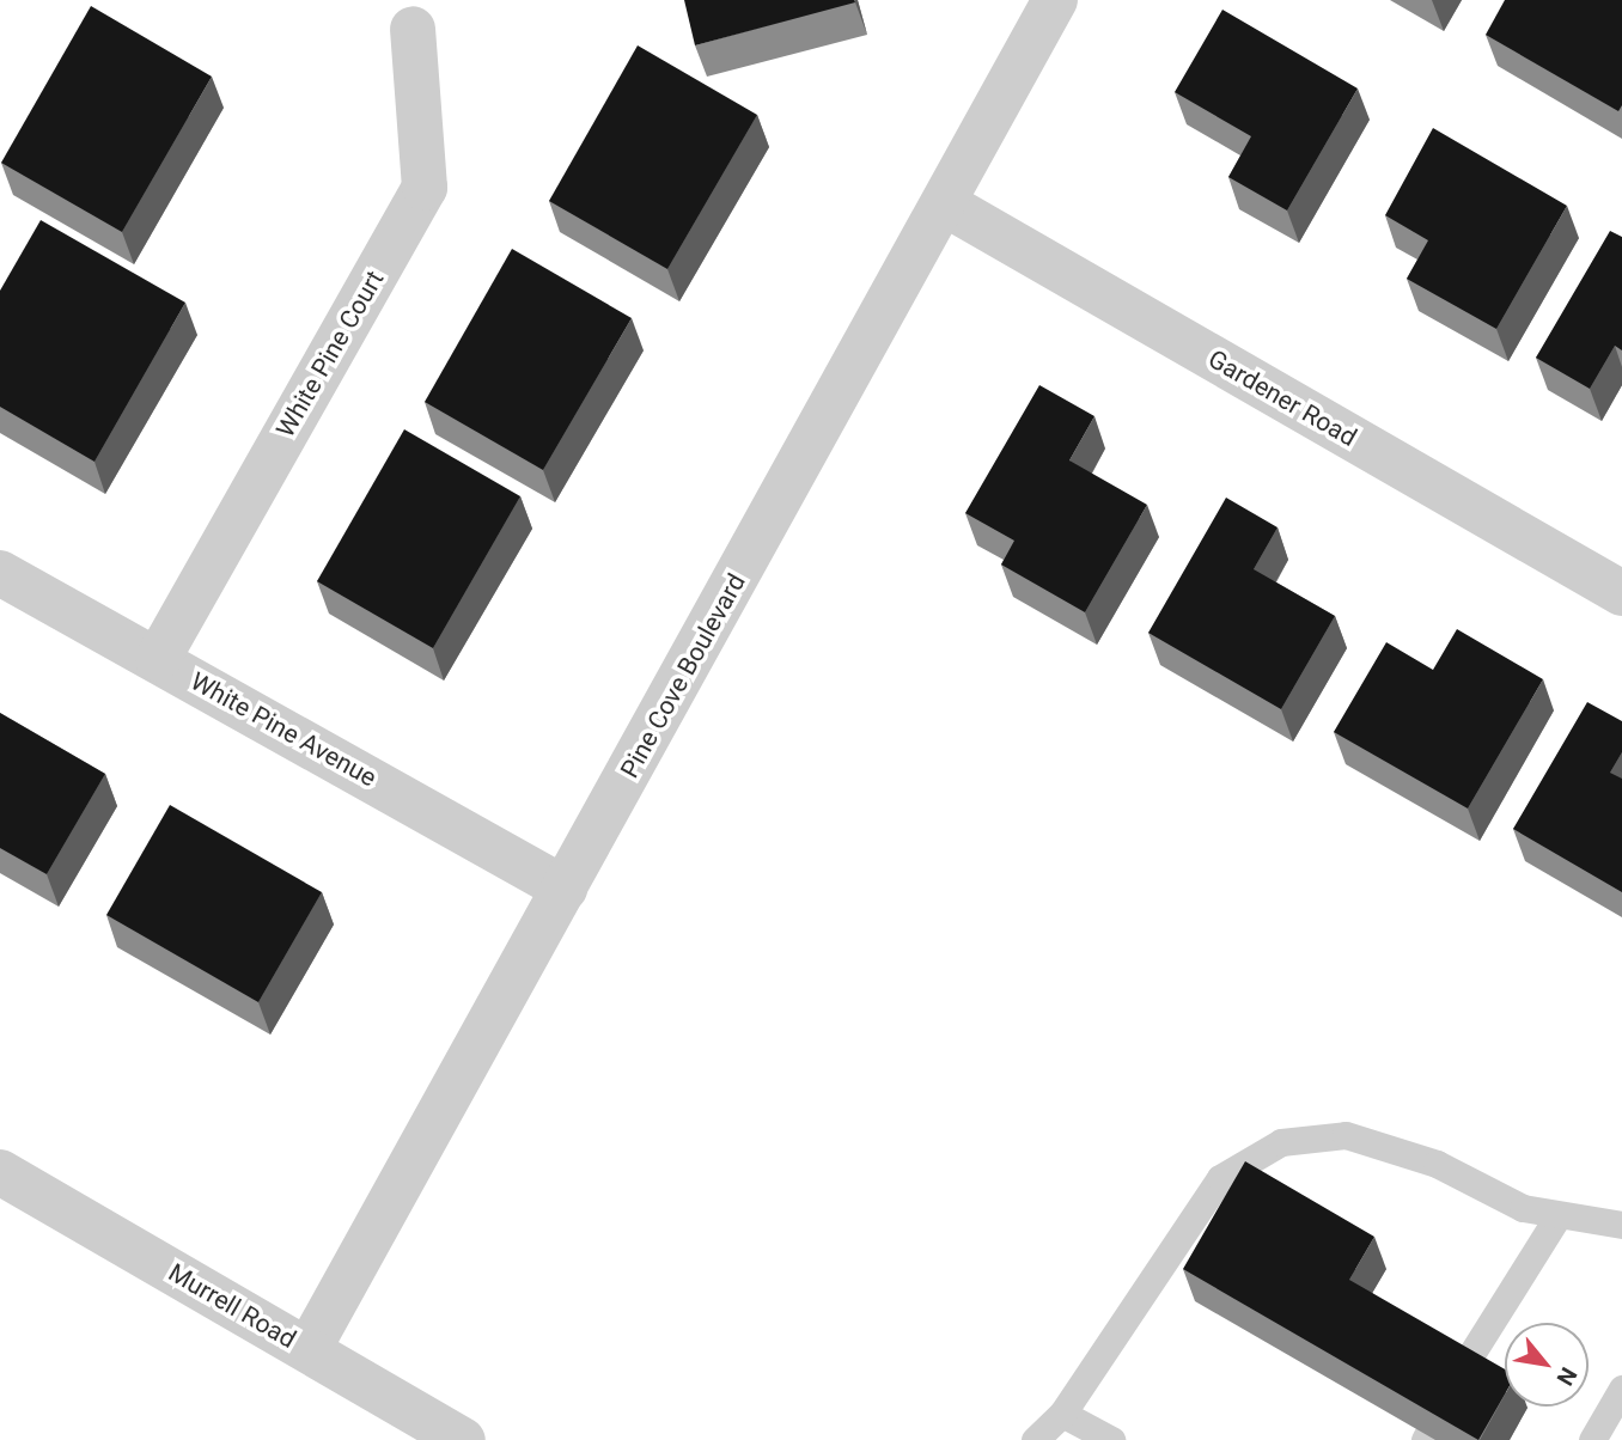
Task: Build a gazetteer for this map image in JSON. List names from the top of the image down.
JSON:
{
  "streets": {
    "street": [
      "White Pine Court",
      "Gardener Road",
      "Pine Cove Boulevard",
      "White Pine Avenue",
      "Murrell Road"
    ]
  },
  "crossings": [
    ["White Pine Court", "White Pine Avenue"],
    ["Gardener Road", "Pine Cove Boulevard"],
    ["Pine Cove Boulevard", "White Pine Avenue"],
    ["Pine Cove Boulevard", "Murrell Road"]
  ],
  "north": "bottom right"
}
